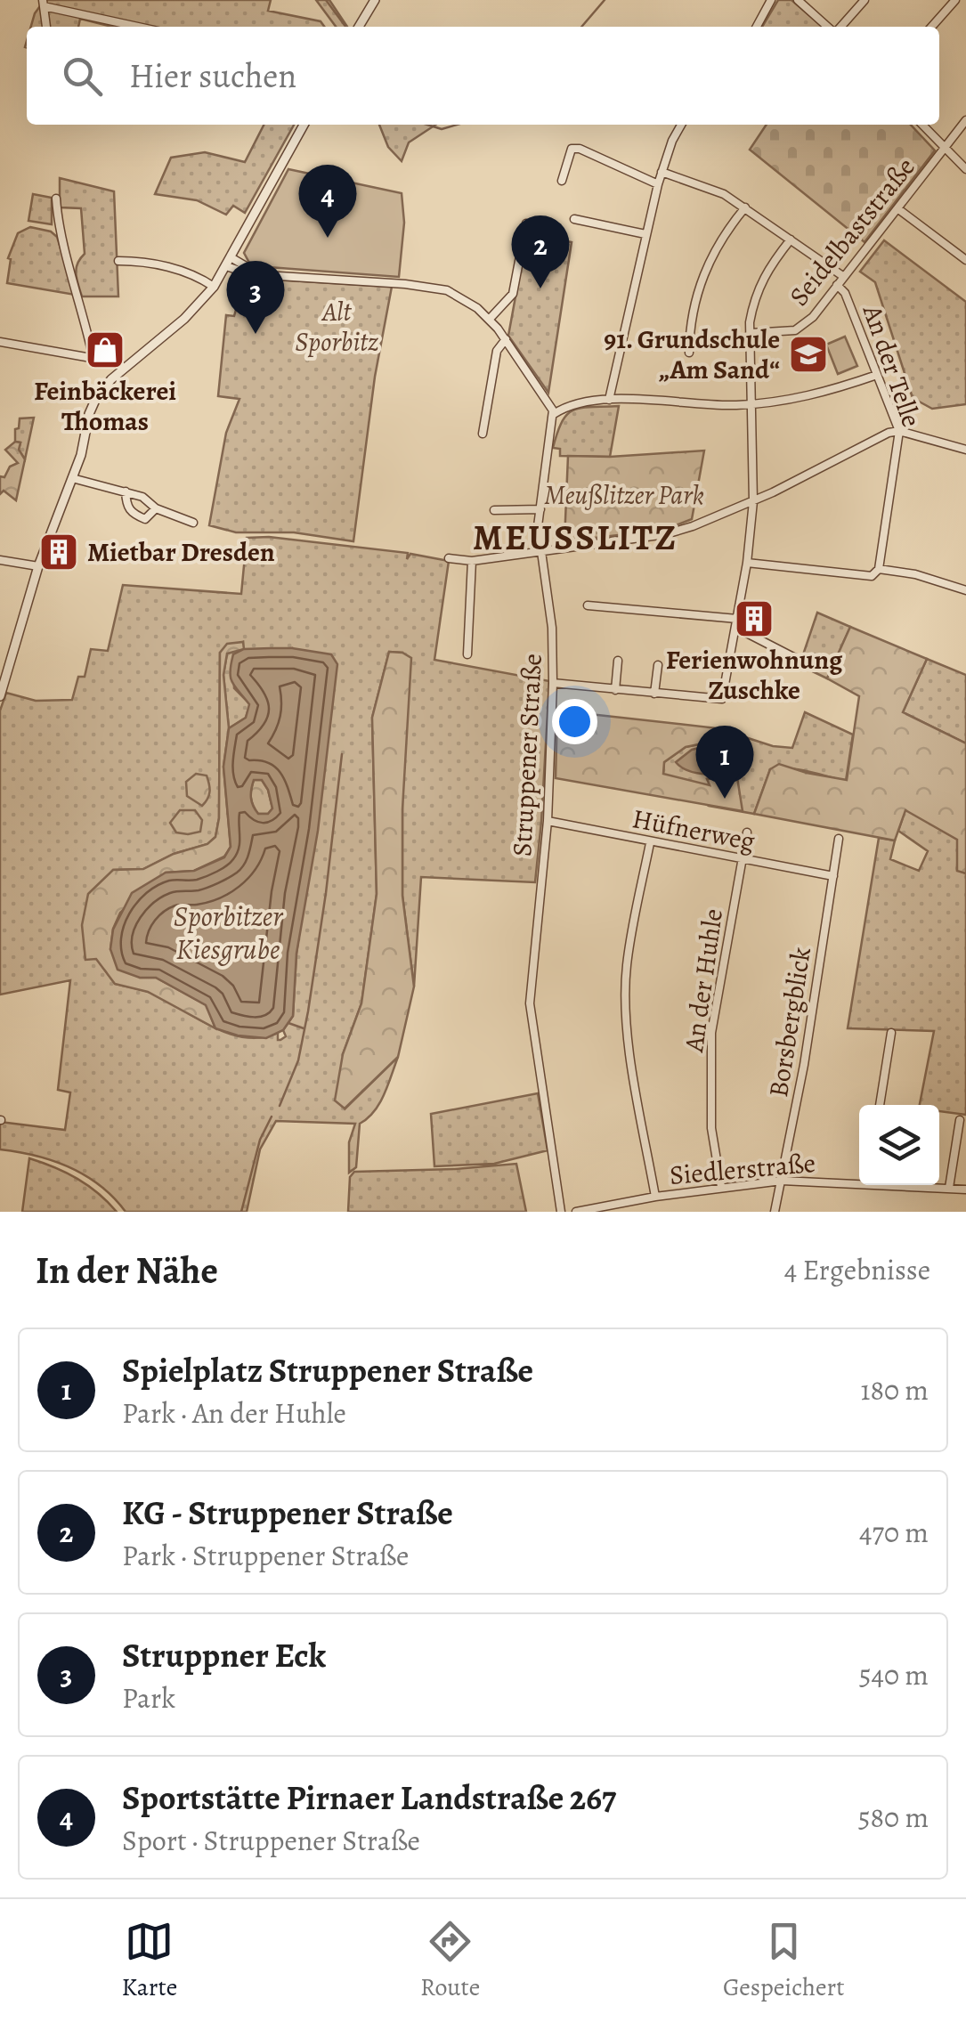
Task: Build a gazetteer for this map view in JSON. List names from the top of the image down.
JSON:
{
  "streets": {
    "street": [
      "Seidelbaststraße",
      "An der Telle",
      "Struppener Straße",
      "Hüfnerweg",
      "An der Huhle",
      "Borsbergblick",
      "Siedlerstraße"
    ]
  },
  "crossings": [
    ["Seidelbaststraße", "An der Telle"],
    ["Struppener Straße", "Hüfnerweg"],
    ["Hüfnerweg", "An der Huhle"],
    ["Hüfnerweg", "Borsbergblick"],
    ["An der Huhle", "Siedlerstraße"],
    ["Borsbergblick", "Siedlerstraße"]
  ],
  "districts": ["MEUSSLITZ"],
  "water": ["Sporbitzer Kiesgrube"],
  "parks": ["Alt Sporbitz", "Meußlitzer Park"],
  "places": {
    "shop": ["Feinbäckerei Thomas"],
    "school or university": ["91. Grundschule „Am Sand“"],
    "building": ["Mietbar Dresden", "Ferienwohnung Zuschke"]
  },
  "page": {
    "search": "Hier suchen",
    "pins": [
      "4",
      "2",
      "3",
      "1"
    ],
    "heading": ["In der Nähe", "4 Ergebnisse"],
    "list": [
      {
        "mark": "1",
        "name": "Spielplatz Struppener Straße",
        "note": "Park · An der Huhle",
        "value": "180 m"
      },
      {
        "mark": "2",
        "name": "KG - Struppener Straße",
        "note": "Park · Struppener Straße",
        "value": "470 m"
      },
      {
        "mark": "3",
        "name": "Struppner Eck",
        "note": "Park",
        "value": "540 m"
      },
      {
        "mark": "4",
        "name": "Sportstätte Pirnaer Landstraße 267",
        "note": "Sport · Struppener Straße",
        "value": "580 m"
      }
    ],
    "nav": ["Karte", "Route", "Gespeichert"]
  }
}
